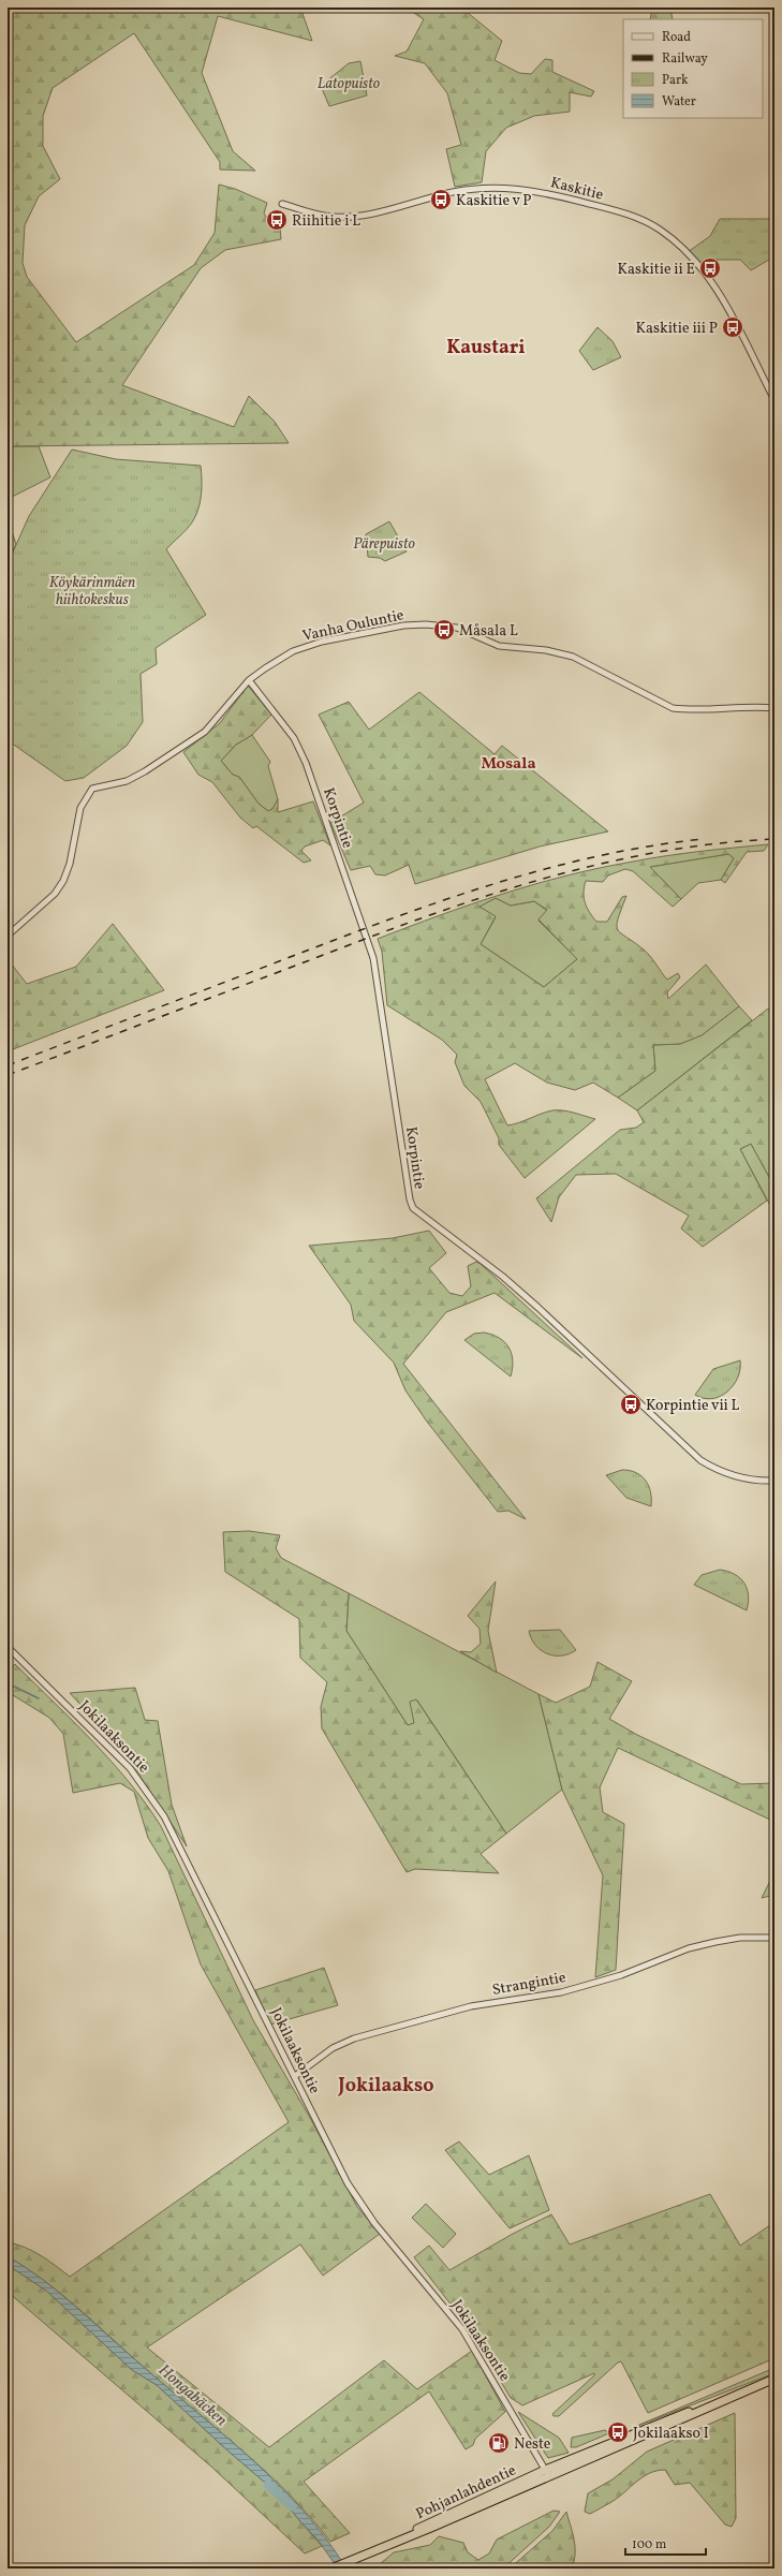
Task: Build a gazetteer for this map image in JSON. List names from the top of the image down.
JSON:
{
  "streets": {
    "highway": ["Pohjanlahdentie"],
    "street": [
      "Kaskitie",
      "Vanha Ouluntie",
      "Korpintie",
      "Jokilaaksontie",
      "Strangintie"
    ]
  },
  "crossings": [
    ["Vanha Ouluntie", "Korpintie"],
    ["Jokilaaksontie", "Strangintie"],
    ["Jokilaaksontie", "Pohjanlahdentie"]
  ],
  "districts": ["Kaustari", "Mosala", "Jokilaakso"],
  "water": ["Hongabäcken"],
  "parks": ["Latopuisto", "Pärepuisto", "Köykärinmäen hiihtokeskus"],
  "places": {
    "bus stop": [
      "Kaskitie v P",
      "Riihitie i L",
      "Kaskitie ii E",
      "Kaskitie iii P",
      "Måsala L",
      "Korpintie vii L",
      "Jokilaakso I"
    ],
    "fuel station": ["Neste"]
  },
  "legend": [
    "Road",
    "Railway",
    "Park",
    "Water"
  ],
  "scale_bar": "100 m"
}
